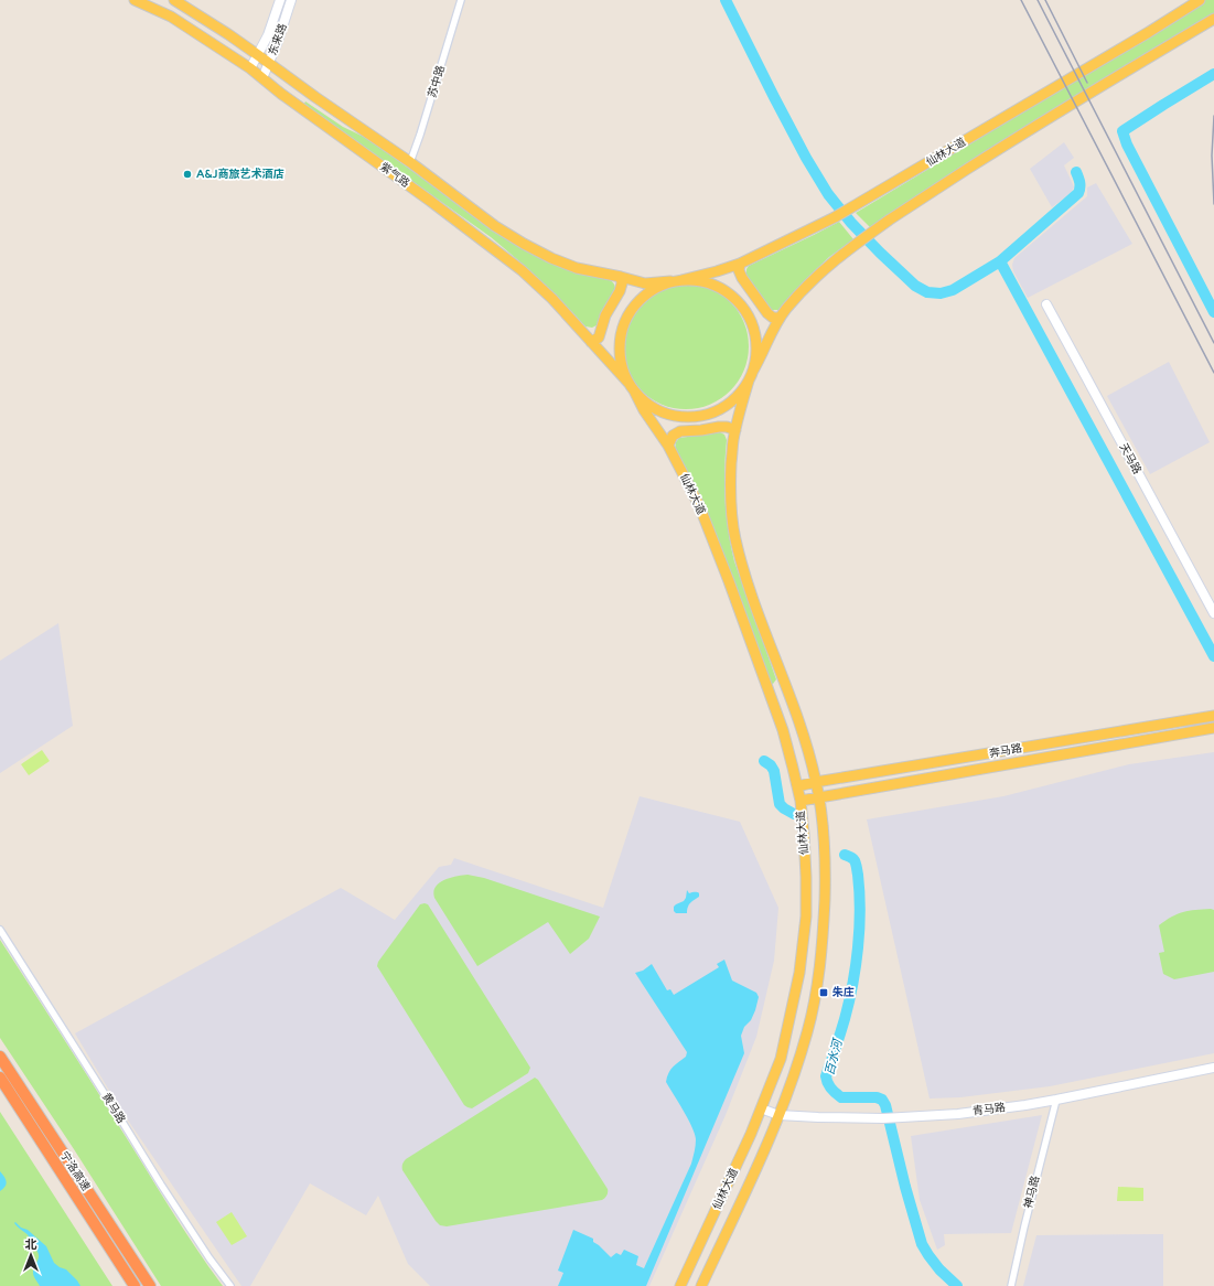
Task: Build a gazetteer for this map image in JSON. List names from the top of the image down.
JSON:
{
  "streets": {
    "highway": ["宁洛高速"],
    "main road": ["仙林大道", "紫气路", "奔马路"],
    "street": [
      "东来路",
      "苏中路",
      "天马路",
      "黄马路",
      "青马路",
      "神马路"
    ]
  },
  "crossings": [
    ["东来路", "紫气路"],
    ["苏中路", "紫气路"],
    ["仙林大道", "紫气路"],
    ["仙林大道", "奔马路"],
    ["仙林大道", "青马路"],
    ["青马路", "神马路"]
  ],
  "water": ["百水河"],
  "places": {
    "other": ["A&J商旅艺术酒店"],
    "transit": ["朱庄"]
  },
  "north": "top"
}
